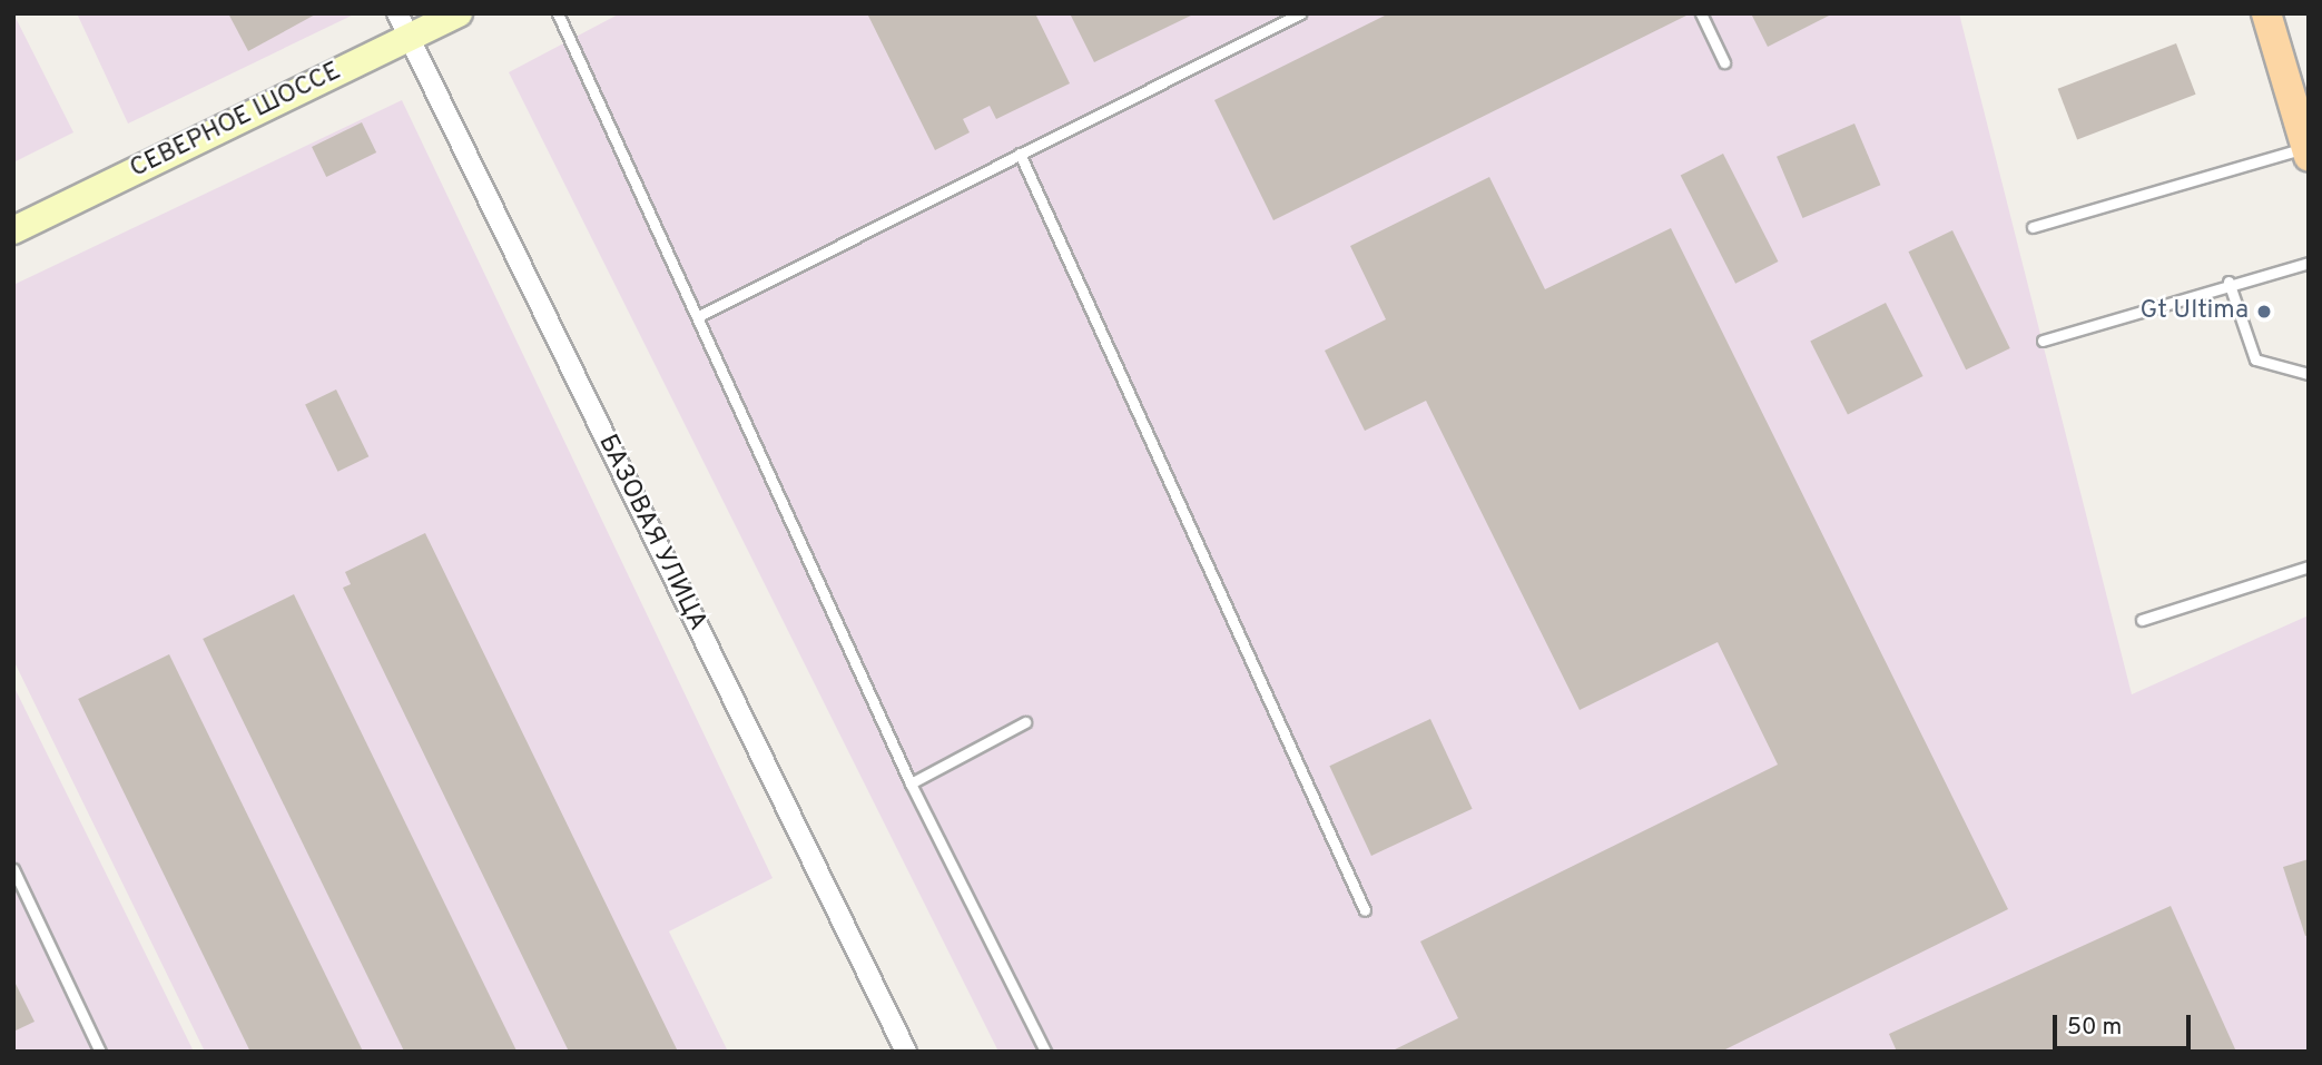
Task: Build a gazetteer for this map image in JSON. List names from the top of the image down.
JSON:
{
  "streets": {
    "main road": ["СЕВЕРНОЕ ШОССЕ"],
    "street": ["БАЗОВАЯ УЛИЦА"]
  },
  "crossings": [
    ["СЕВЕРНОЕ ШОССЕ", "БАЗОВАЯ УЛИЦА"]
  ],
  "places": ["Gt Ultima"],
  "scale_bar": "50 m"
}
